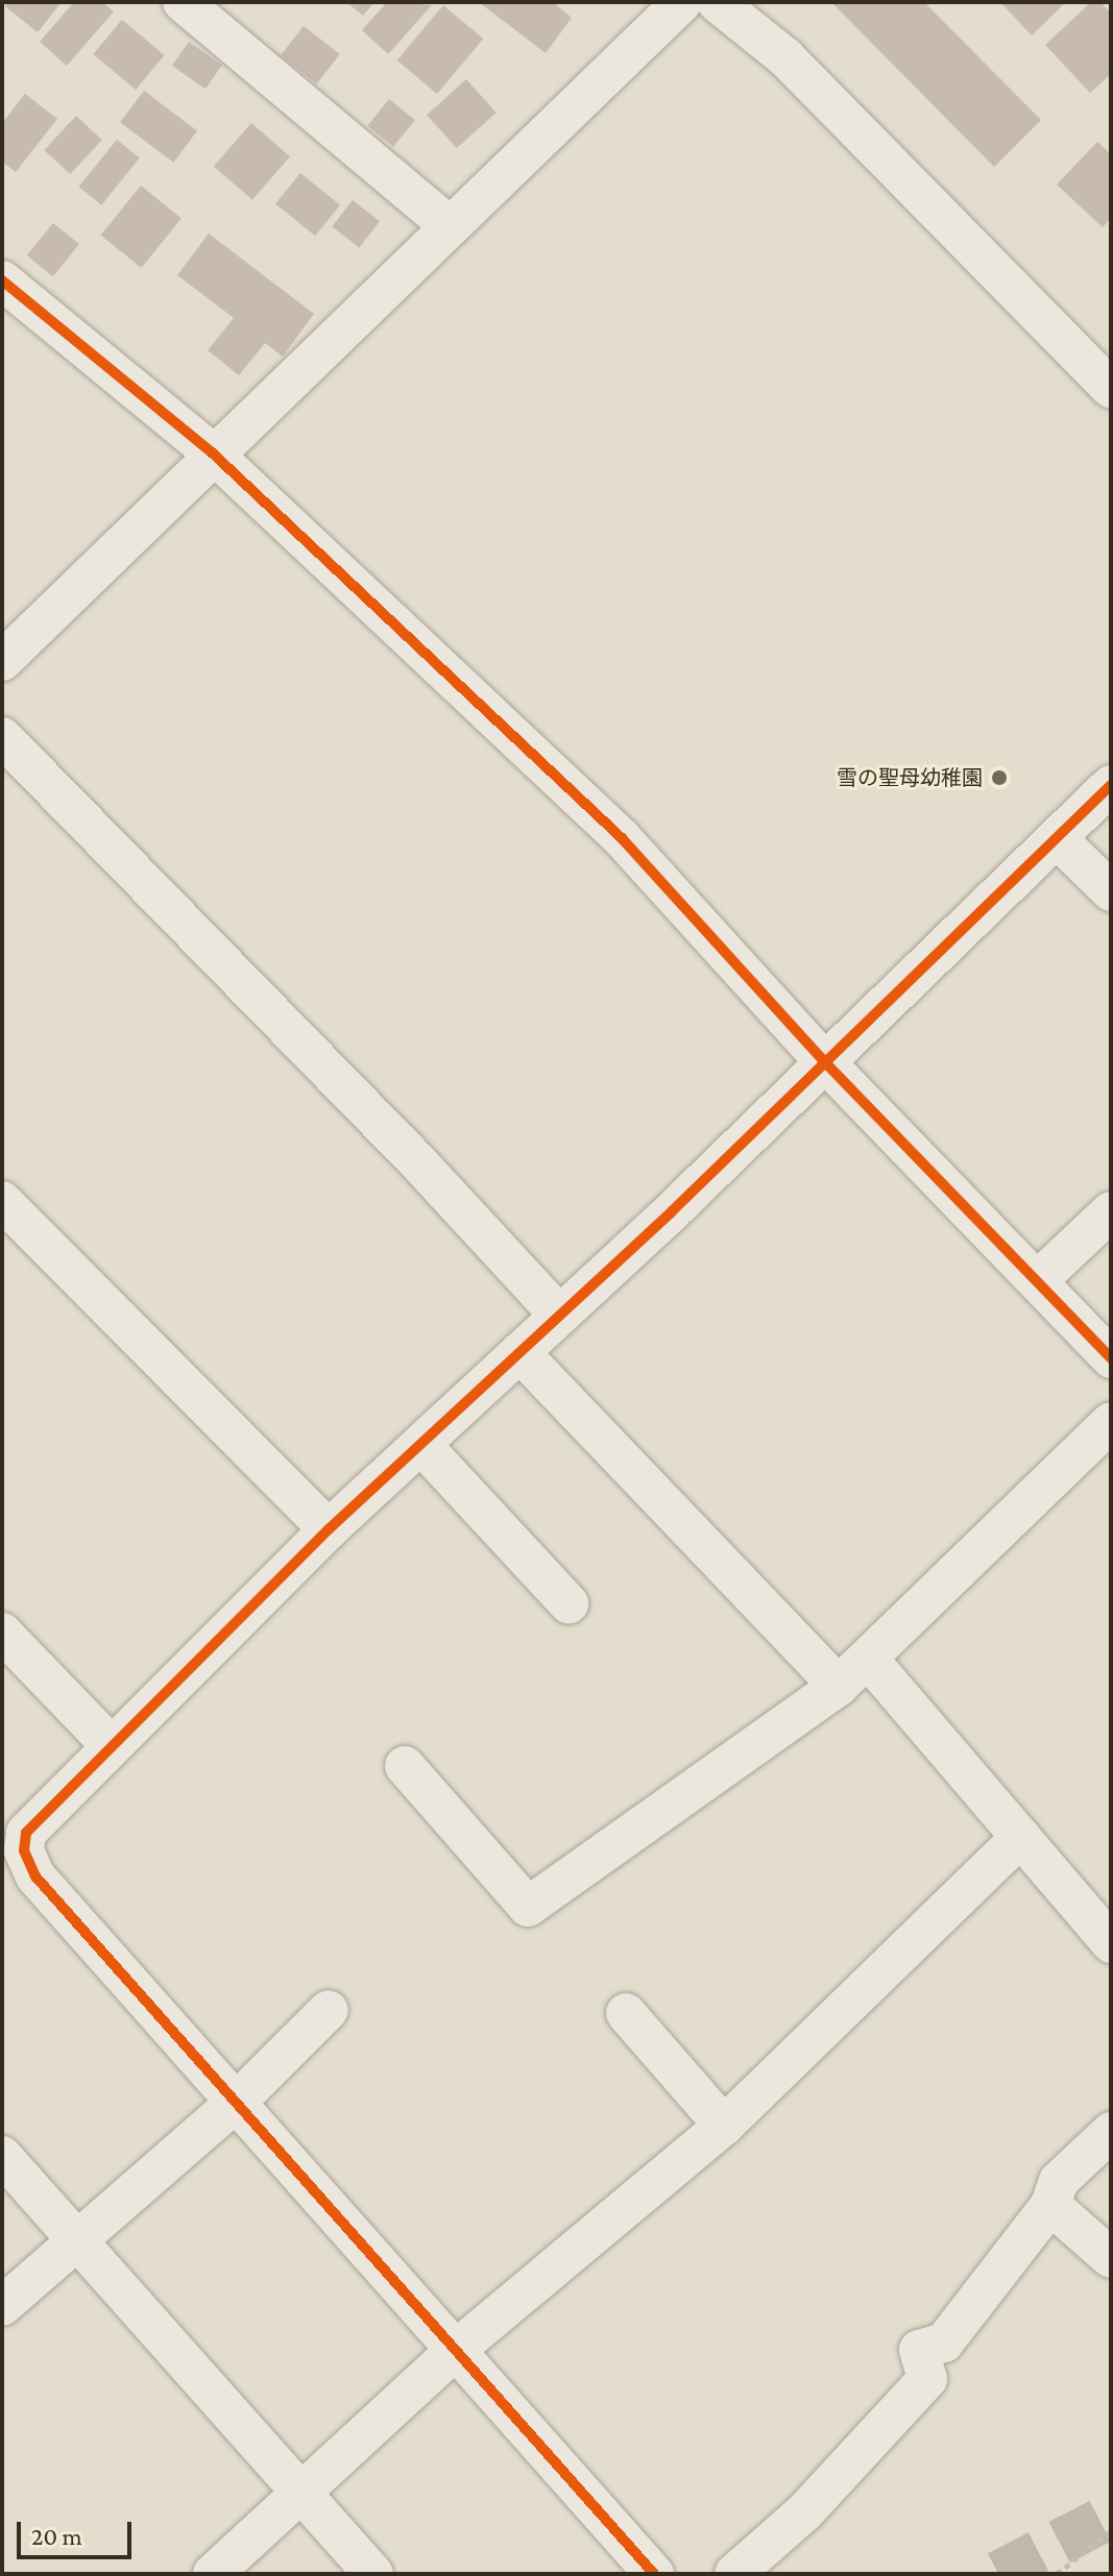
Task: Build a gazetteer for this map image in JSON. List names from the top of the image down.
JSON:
{
  "places": ["雪の聖母幼稚園"],
  "scale_bar": "20 m"
}
